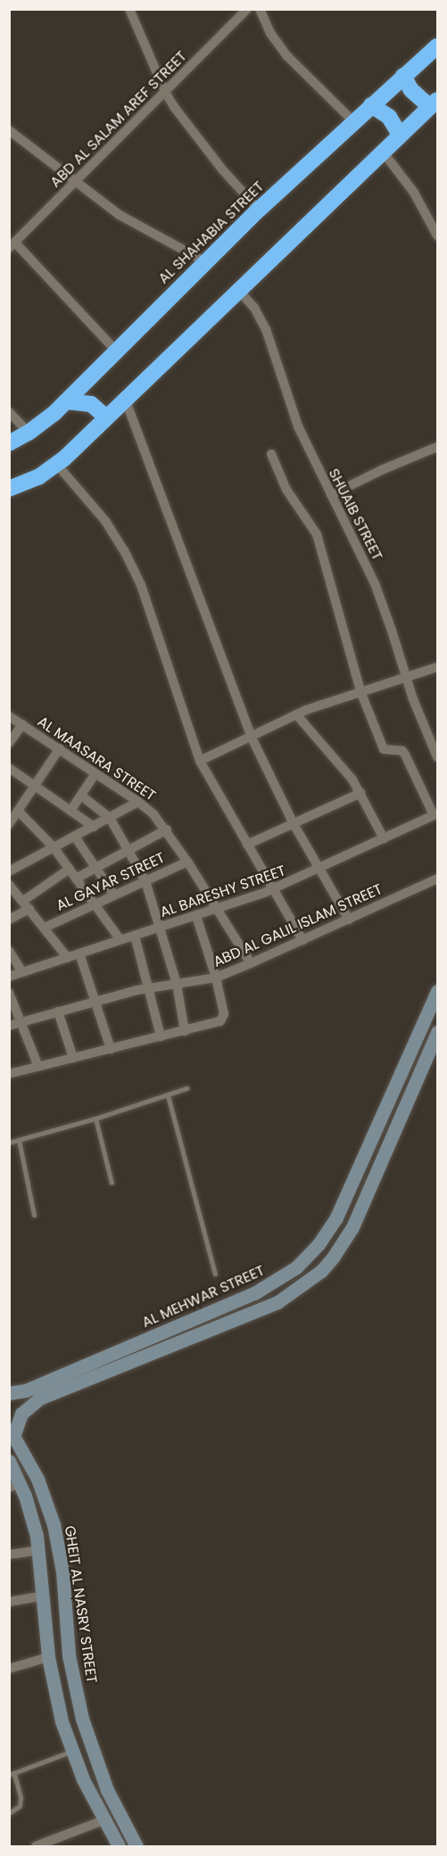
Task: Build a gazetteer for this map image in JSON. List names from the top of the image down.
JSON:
{
  "streets": {
    "highway": ["AL SHAHABIA STREET"],
    "main road": ["AL MEHWAR STREET", "GHEIT AL NASRY STREET"],
    "street": [
      "ABD AL SALAM AREF STREET",
      "SHUAIB STREET",
      "AL MAASARA STREET",
      "AL GAYAR STREET",
      "AL BARESHY STREET",
      "ABD AL GALIL ISLAM STREET"
    ]
  },
  "crossings": [
    ["AL MAASARA STREET", "AL GAYAR STREET"],
    ["AL MAASARA STREET", "AL BARESHY STREET"],
    ["AL MAASARA STREET", "ABD AL GALIL ISLAM STREET"]
  ]
}
